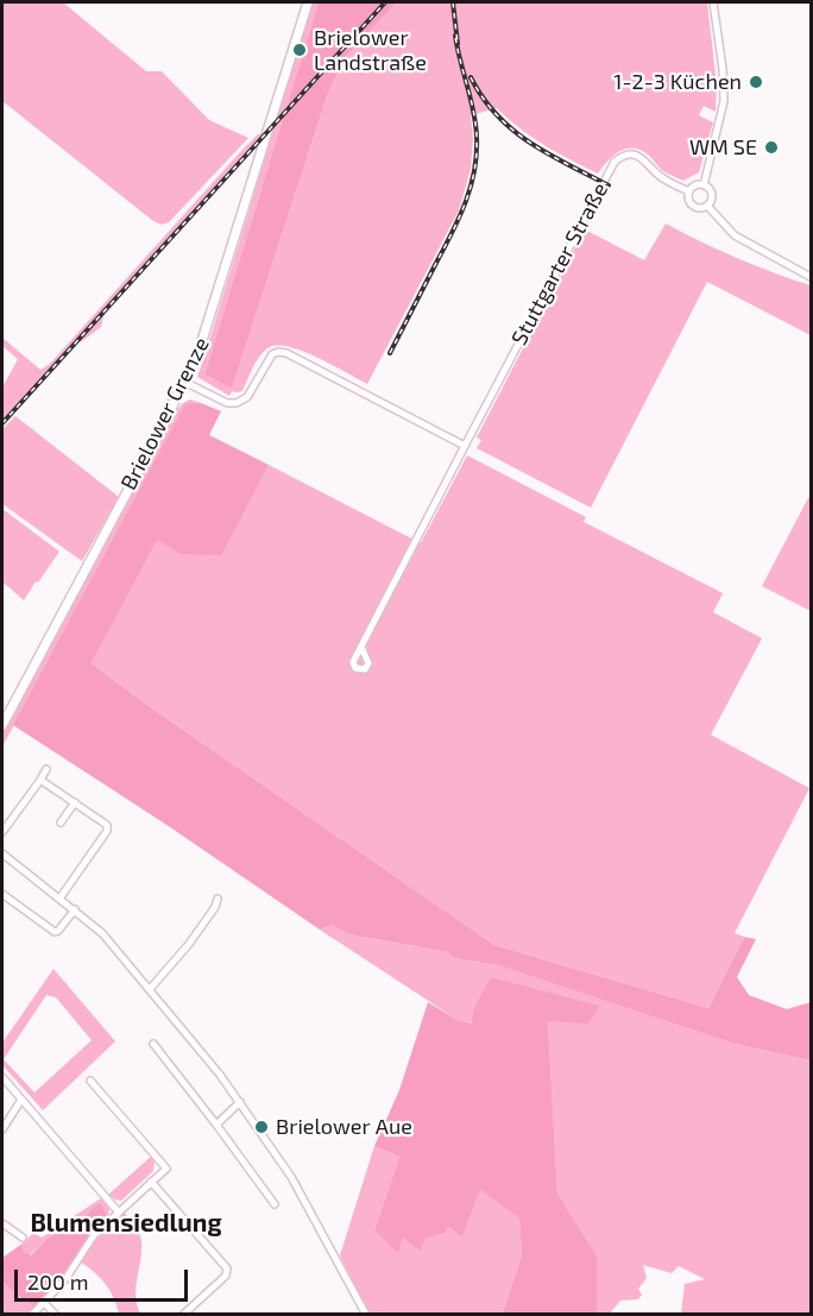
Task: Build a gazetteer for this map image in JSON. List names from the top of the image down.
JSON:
{
  "streets": {
    "main road": ["Brielower Grenze"],
    "street": ["Stuttgarter Straße"]
  },
  "districts": ["Blumensiedlung"],
  "places": [
    "Brielower Landstraße",
    "1-2-3 Küchen",
    "WM SE",
    "Brielower Aue"
  ],
  "scale_bar": "200 m"
}
